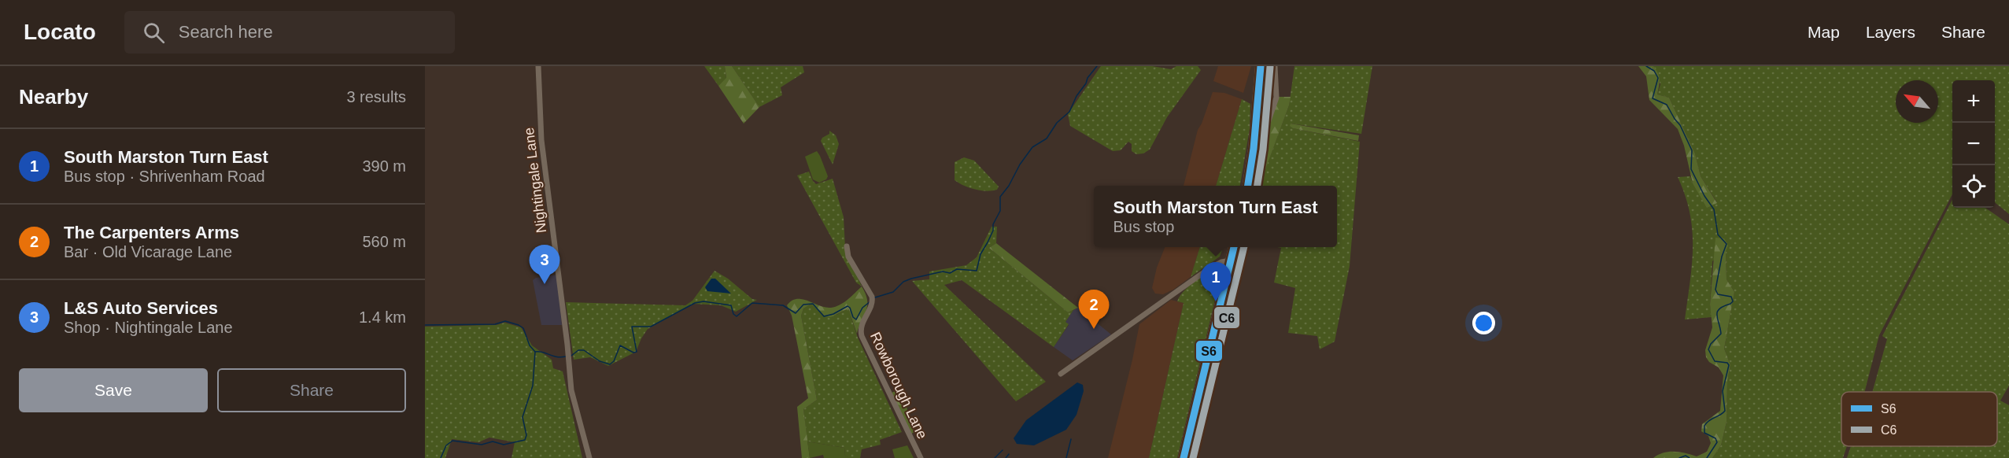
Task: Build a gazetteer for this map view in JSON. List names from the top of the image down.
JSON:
{
  "streets": {
    "street": ["Nightingale Lane", "Rowborough Lane"]
  },
  "lines": ["transit line S6", "transit line C6"],
  "legend": ["S6", "C6"],
  "north": "top left",
  "page": {
    "header": "Locato",
    "search": "Search here",
    "nav": ["Map", "Layers", "Share"],
    "heading": ["Nearby", "3 results"],
    "map_buttons": ["+", "−"],
    "list": [
      {
        "mark": "1",
        "name": "South Marston Turn East",
        "note": "Bus stop · Shrivenham Road",
        "value": "390 m"
      },
      {
        "mark": "2",
        "name": "The Carpenters Arms",
        "note": "Bar · Old Vicarage Lane",
        "value": "560 m"
      },
      {
        "mark": "3",
        "name": "L&S Auto Services",
        "note": "Shop · Nightingale Lane",
        "value": "1.4 km"
      }
    ],
    "popup": ["South Marston Turn East", "Bus stop"],
    "pins": ["3", "1", "2"],
    "buttons": ["Save", "Share"]
  }
}
